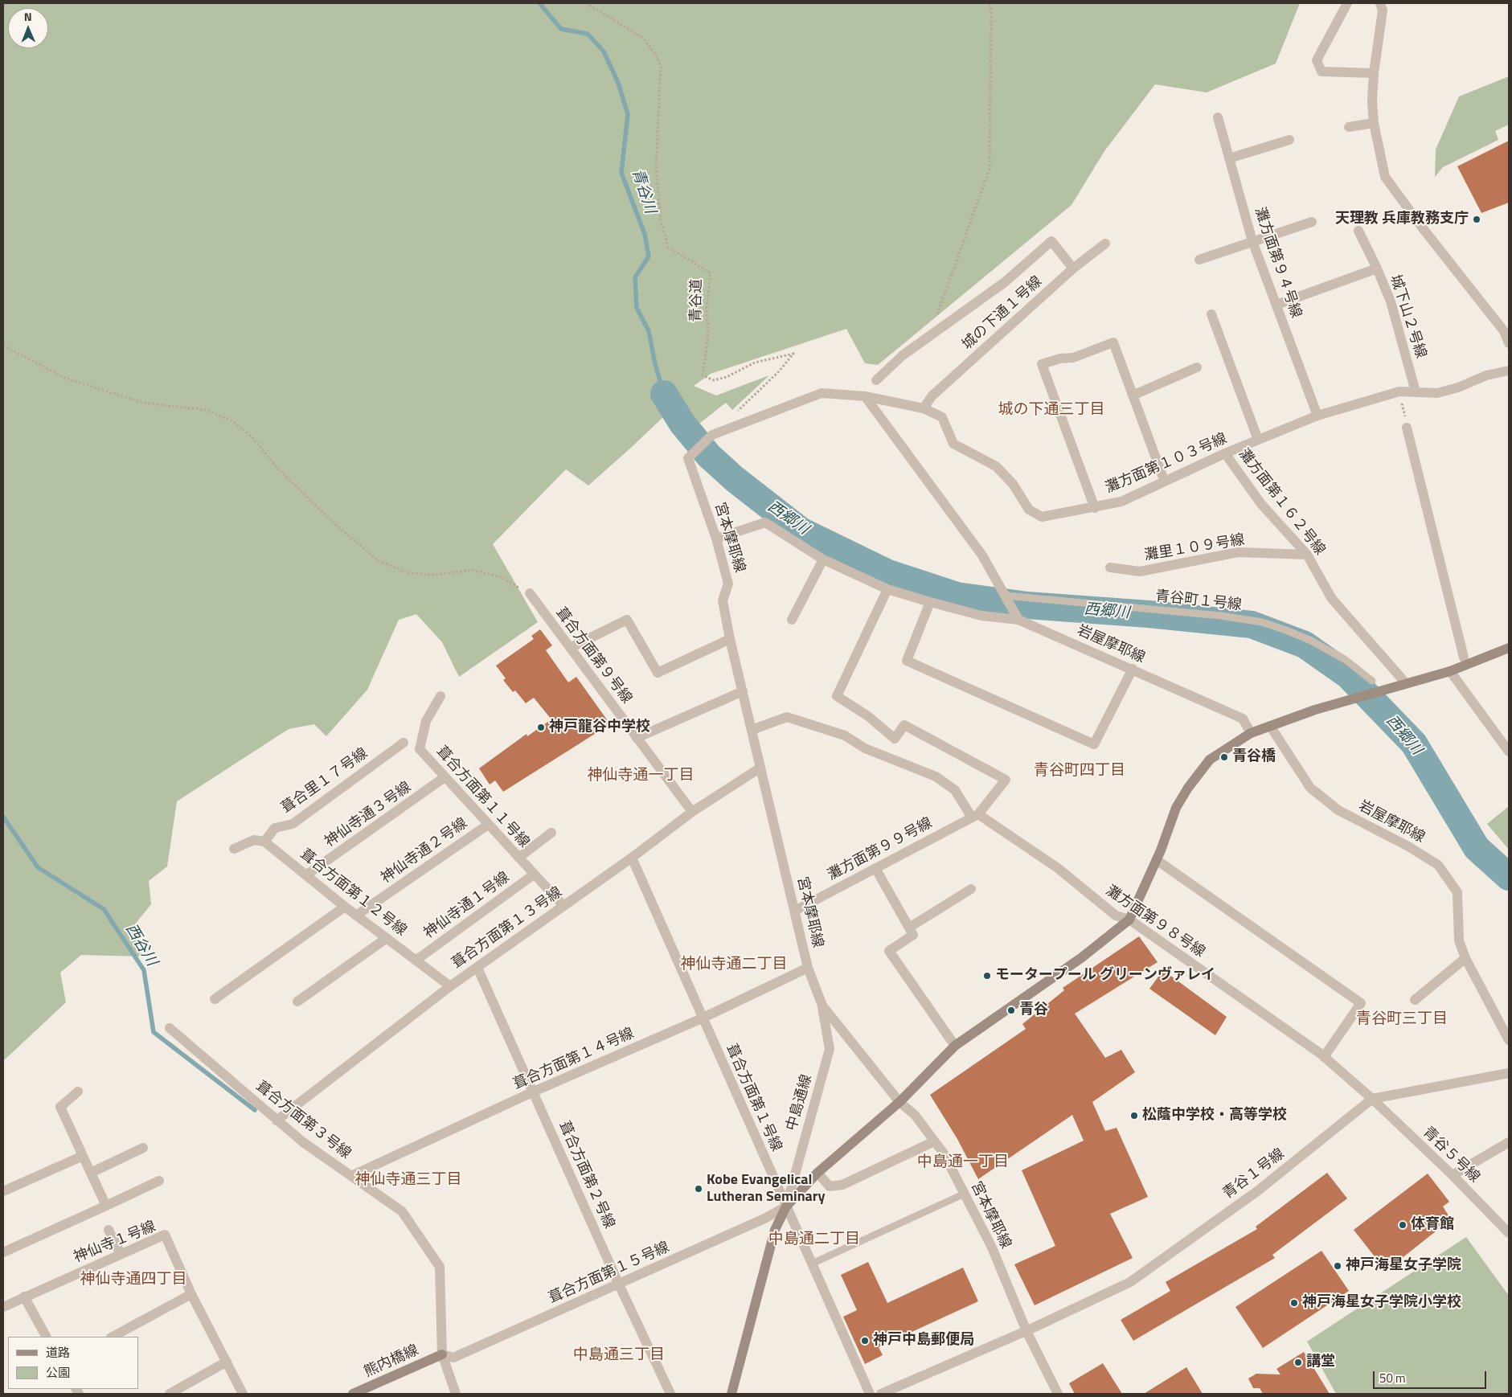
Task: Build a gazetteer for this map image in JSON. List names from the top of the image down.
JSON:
{
  "streets": {
    "street": [
      "灘方面第９４号線",
      "城の下通１号線",
      "城下山２号線",
      "灘方面第１０３号線",
      "灘方面第１６２号線",
      "宮本摩耶線",
      "灘里１０９号線",
      "岩屋摩耶線",
      "葺合方面第９号線",
      "葺合里１７号線",
      "葺合方面第１１号線",
      "神仙寺通３号線",
      "灘方面第９９号線",
      "神仙寺通２号線",
      "葺合方面第１２号線",
      "神仙寺通１号線",
      "灘方面第９８号線",
      "葺合方面第１３号線",
      "葺合方面第１４号線",
      "葺合方面第１号線",
      "中島通線",
      "葺合方面第３号線",
      "青谷５号線",
      "青谷１号線",
      "葺合方面第２号線",
      "神仙寺１号線",
      "葺合方面第１５号線",
      "熊内橋線"
    ],
    "lane": ["青谷町１号線"],
    "path": ["青谷道"]
  },
  "crossings": [
    ["灘方面第９４号線", "灘方面第１０３号線"],
    ["城の下通１号線", "灘方面第１０３号線"],
    ["城下山２号線", "灘方面第１０３号線"],
    ["灘方面第１０３号線", "灘方面第１６２号線"],
    ["灘方面第１０３号線", "宮本摩耶線"],
    ["灘方面第１６２号線", "灘里１０９号線"],
    ["宮本摩耶線", "岩屋摩耶線"],
    ["宮本摩耶線", "灘方面第９９号線"],
    ["宮本摩耶線", "灘方面第９８号線"],
    ["宮本摩耶線", "葺合方面第１３号線"],
    ["宮本摩耶線", "葺合方面第１４号線"],
    ["宮本摩耶線", "中島通線"],
    ["宮本摩耶線", "青谷１号線"],
    ["葺合方面第９号線", "葺合方面第１３号線"],
    ["葺合里１７号線", "葺合方面第１２号線"],
    ["葺合方面第１１号線", "神仙寺通３号線"],
    ["葺合方面第１１号線", "神仙寺通２号線"],
    ["葺合方面第１１号線", "神仙寺通１号線"],
    ["葺合方面第１１号線", "葺合方面第１３号線"],
    ["神仙寺通３号線", "葺合方面第１２号線"],
    ["灘方面第９９号線", "灘方面第９８号線"],
    ["神仙寺通２号線", "葺合方面第１２号線"],
    ["葺合方面第１２号線", "神仙寺通１号線"],
    ["葺合方面第１２号線", "葺合方面第１３号線"],
    ["灘方面第９８号線", "青谷５号線"],
    ["灘方面第９８号線", "青谷１号線"],
    ["葺合方面第１３号線", "葺合方面第１号線"],
    ["葺合方面第１３号線", "葺合方面第３号線"],
    ["葺合方面第１３号線", "葺合方面第２号線"],
    ["葺合方面第１４号線", "葺合方面第１号線"],
    ["葺合方面第１４号線", "葺合方面第３号線"],
    ["葺合方面第１４号線", "葺合方面第２号線"],
    ["葺合方面第１号線", "中島通線"],
    ["葺合方面第１号線", "葺合方面第１５号線"],
    ["中島通線", "葺合方面第１５号線"],
    ["葺合方面第３号線", "葺合方面第１５号線"],
    ["葺合方面第３号線", "熊内橋線"],
    ["青谷５号線", "青谷１号線"],
    ["葺合方面第２号線", "葺合方面第１５号線"],
    ["葺合方面第１５号線", "熊内橋線"]
  ],
  "districts": [
    "城の下通三丁目",
    "青谷町四丁目",
    "神仙寺通一丁目",
    "神仙寺通二丁目",
    "青谷町三丁目",
    "中島通一丁目",
    "神仙寺通三丁目",
    "中島通二丁目",
    "神仙寺通四丁目",
    "中島通三丁目"
  ],
  "water": ["青谷川", "西郷川", "西谷川"],
  "places": [
    "天理教 兵庫教務支庁",
    "神戸龍谷中学校",
    "青谷橋",
    "モータープール グリーンヴァレイ",
    "青谷",
    "松蔭中学校・高等学校",
    "Kobe Evangelical Lutheran Seminary",
    "体育館",
    "神戸海星女子学院",
    "神戸海星女子学院小学校",
    "神戸中島郵便局",
    "講堂"
  ],
  "legend": ["道路", "公園"],
  "scale_bar": "50 m",
  "north": "top"
}
